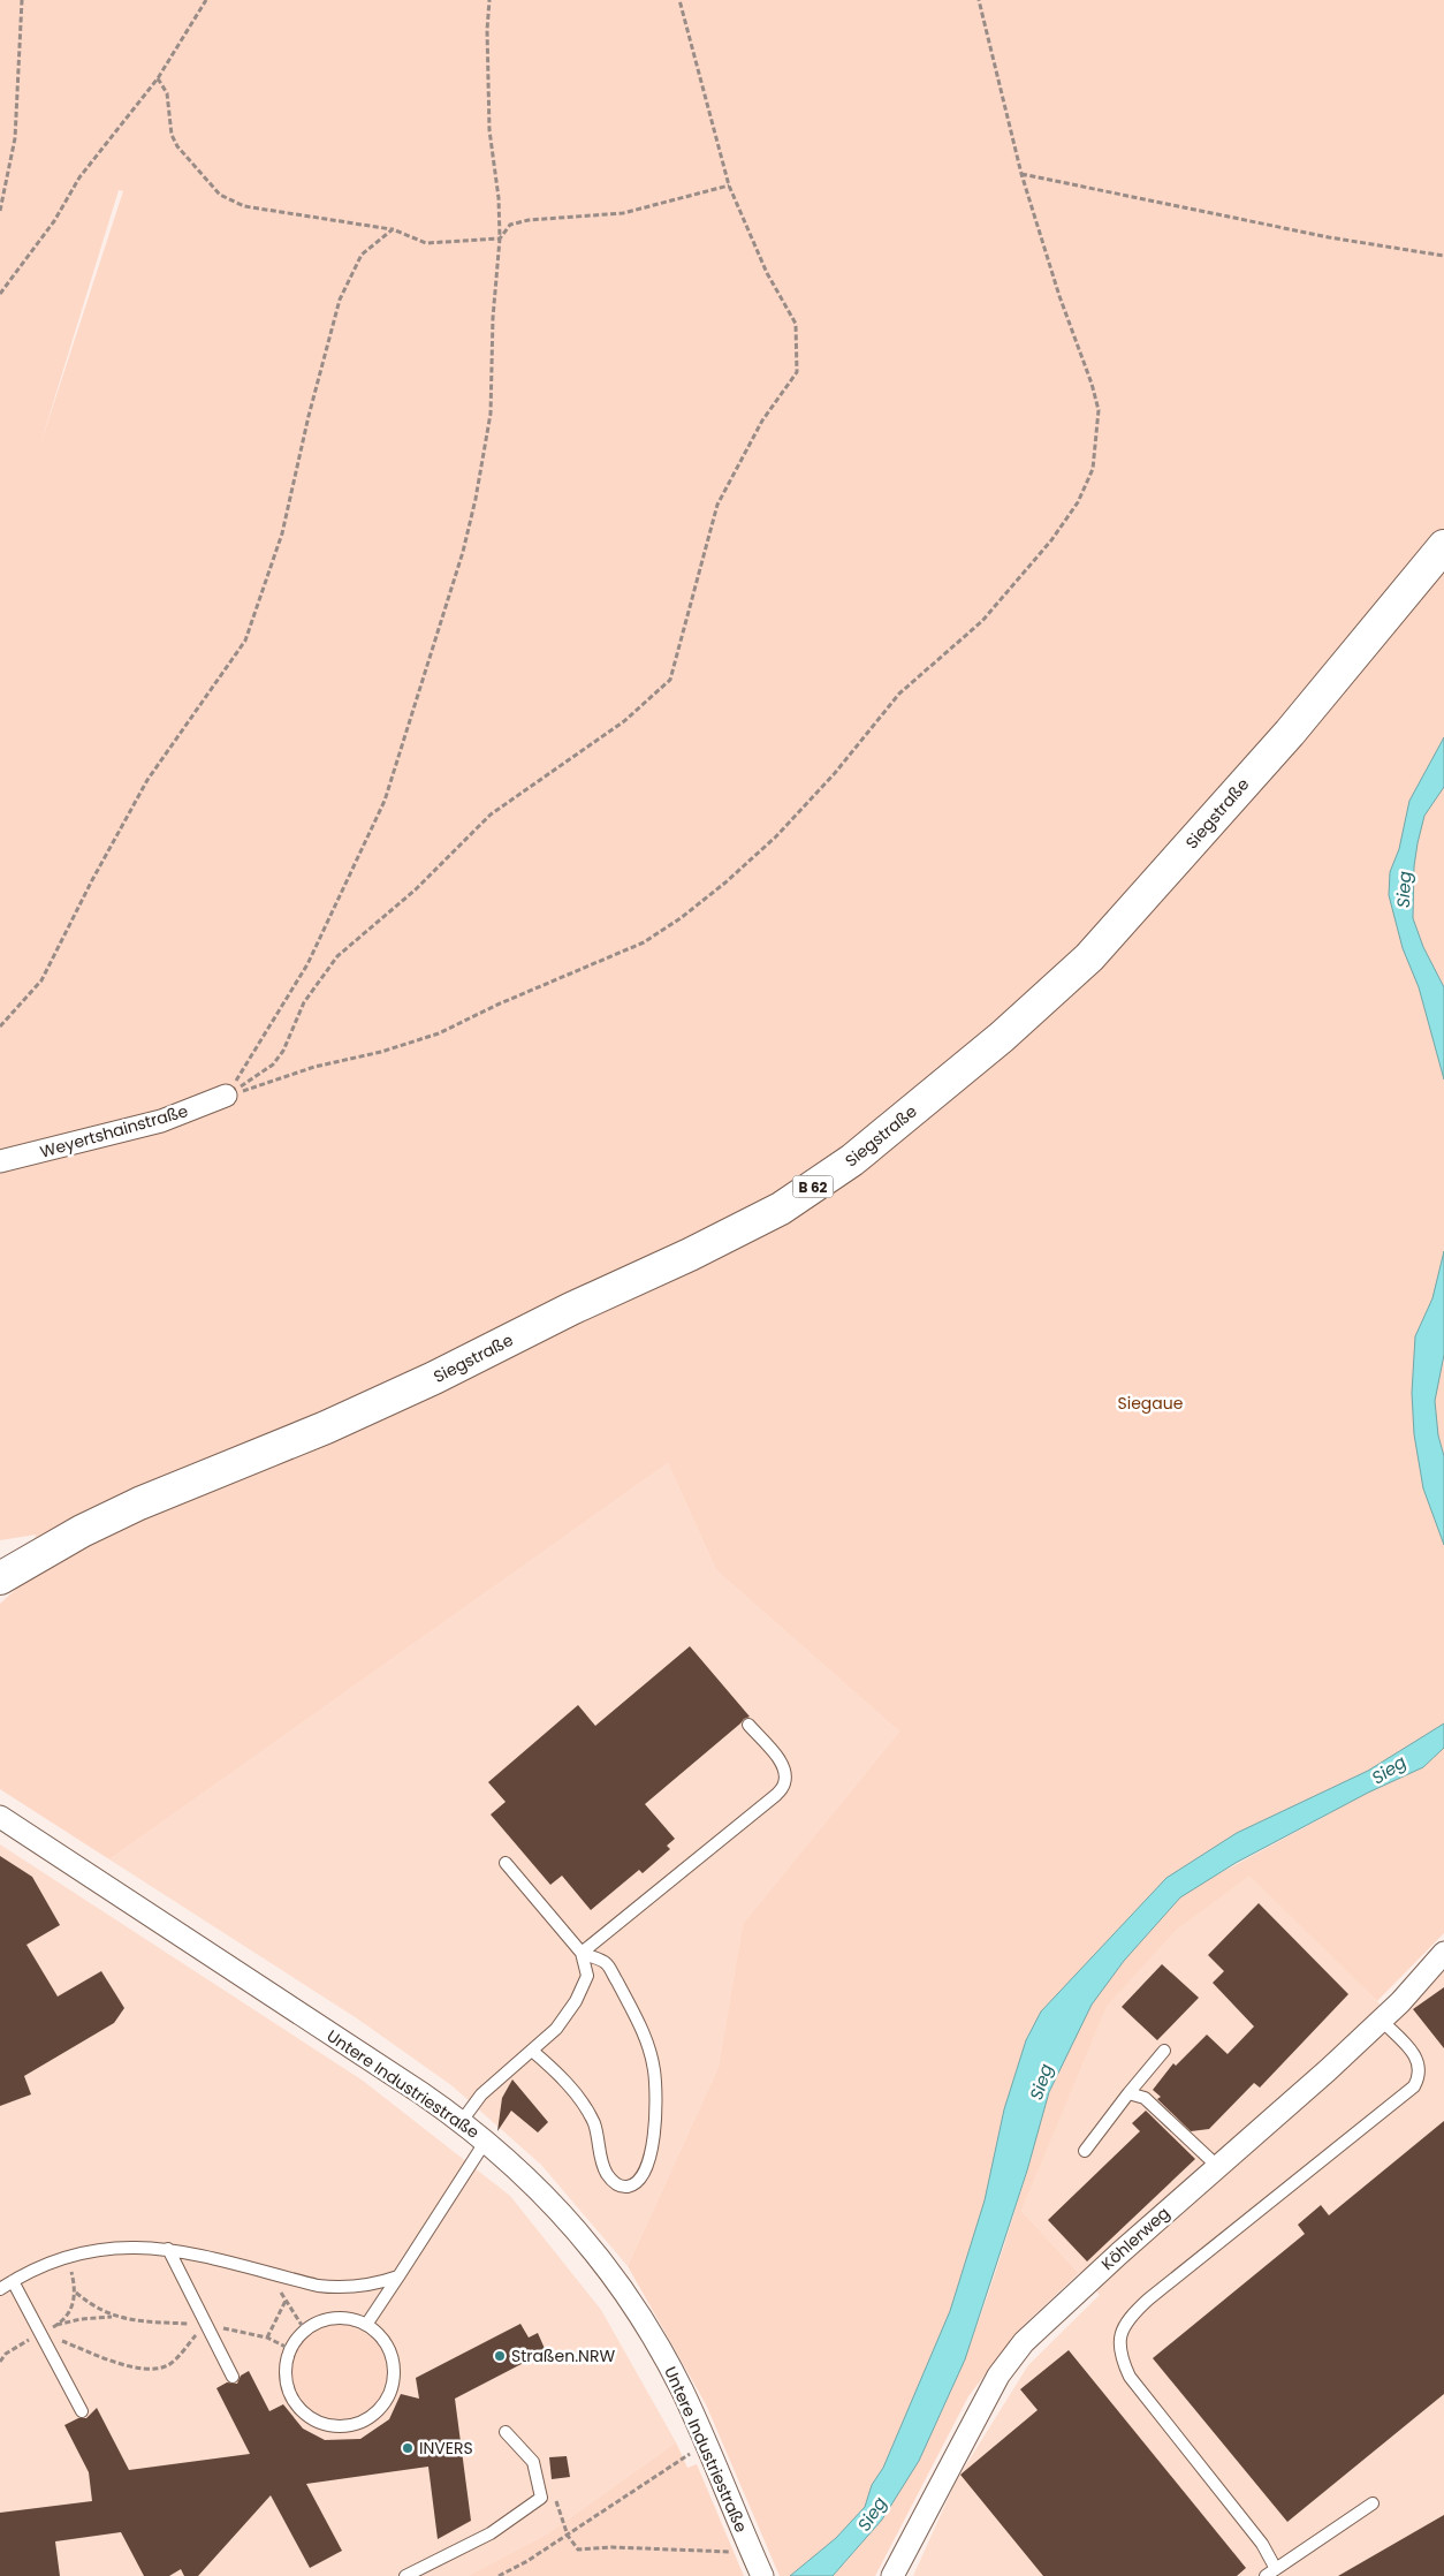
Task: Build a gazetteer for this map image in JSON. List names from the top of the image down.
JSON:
{
  "streets": {
    "main road": ["Siegstraße", "B 62"],
    "street": ["Weyertshainstraße", "Untere Industriestraße", "Köhlerweg"]
  },
  "water": ["Sieg"],
  "parks": ["Siegaue"],
  "places": ["Straßen.NRW", "INVERS"]
}
